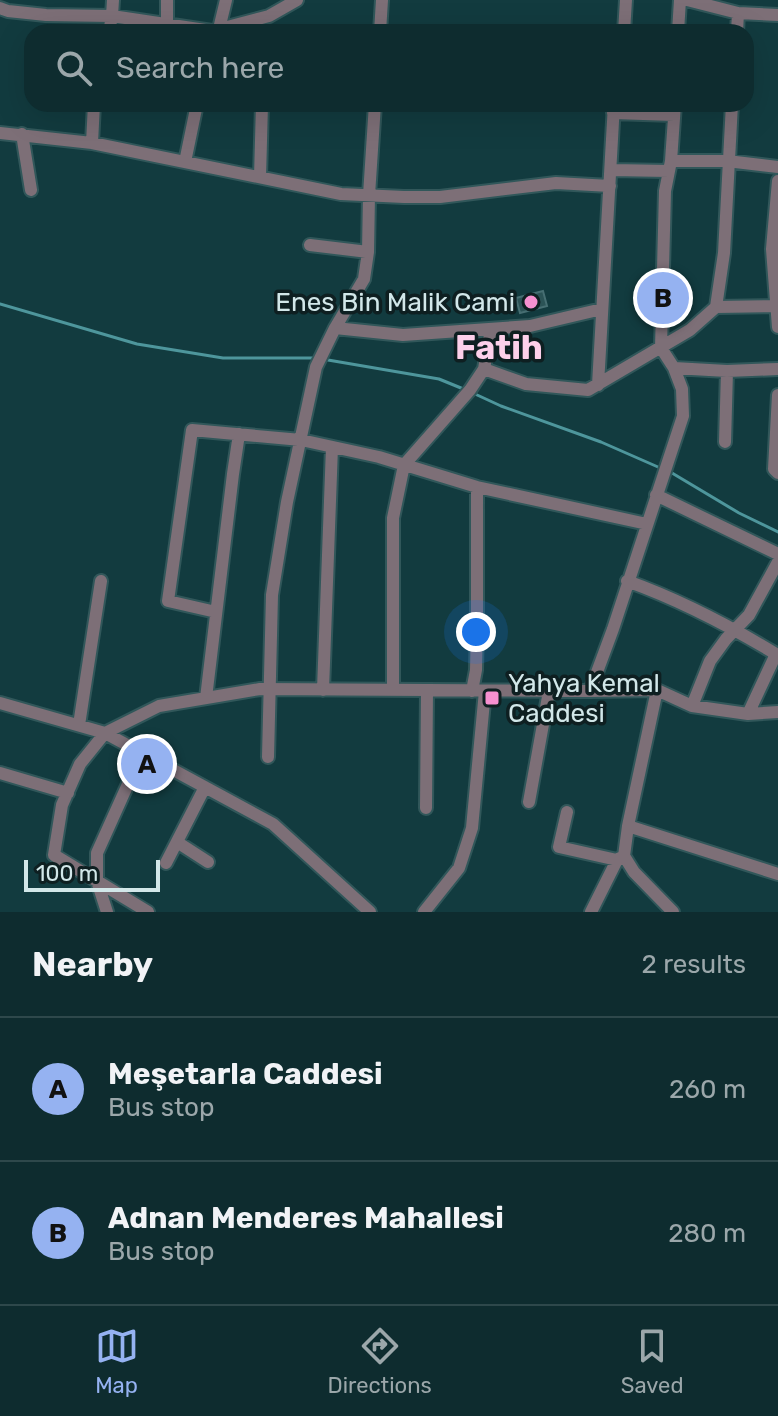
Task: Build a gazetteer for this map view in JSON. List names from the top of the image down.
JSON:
{
  "districts": ["Fatih"],
  "places": {
    "other": ["Enes Bin Malik Cami"],
    "transit": ["Yahya Kemal Caddesi"]
  },
  "scale_bar": "100 m",
  "page": {
    "search": "Search here",
    "pins": ["B", "A"],
    "scale": "100 m",
    "heading": ["Nearby", "2 results"],
    "list": [
      {
        "mark": "A",
        "name": "Meşetarla Caddesi",
        "note": "Bus stop",
        "value": "260 m"
      },
      {
        "mark": "B",
        "name": "Adnan Menderes Mahallesi",
        "note": "Bus stop",
        "value": "280 m"
      }
    ],
    "nav": ["Map", "Directions", "Saved"]
  }
}
